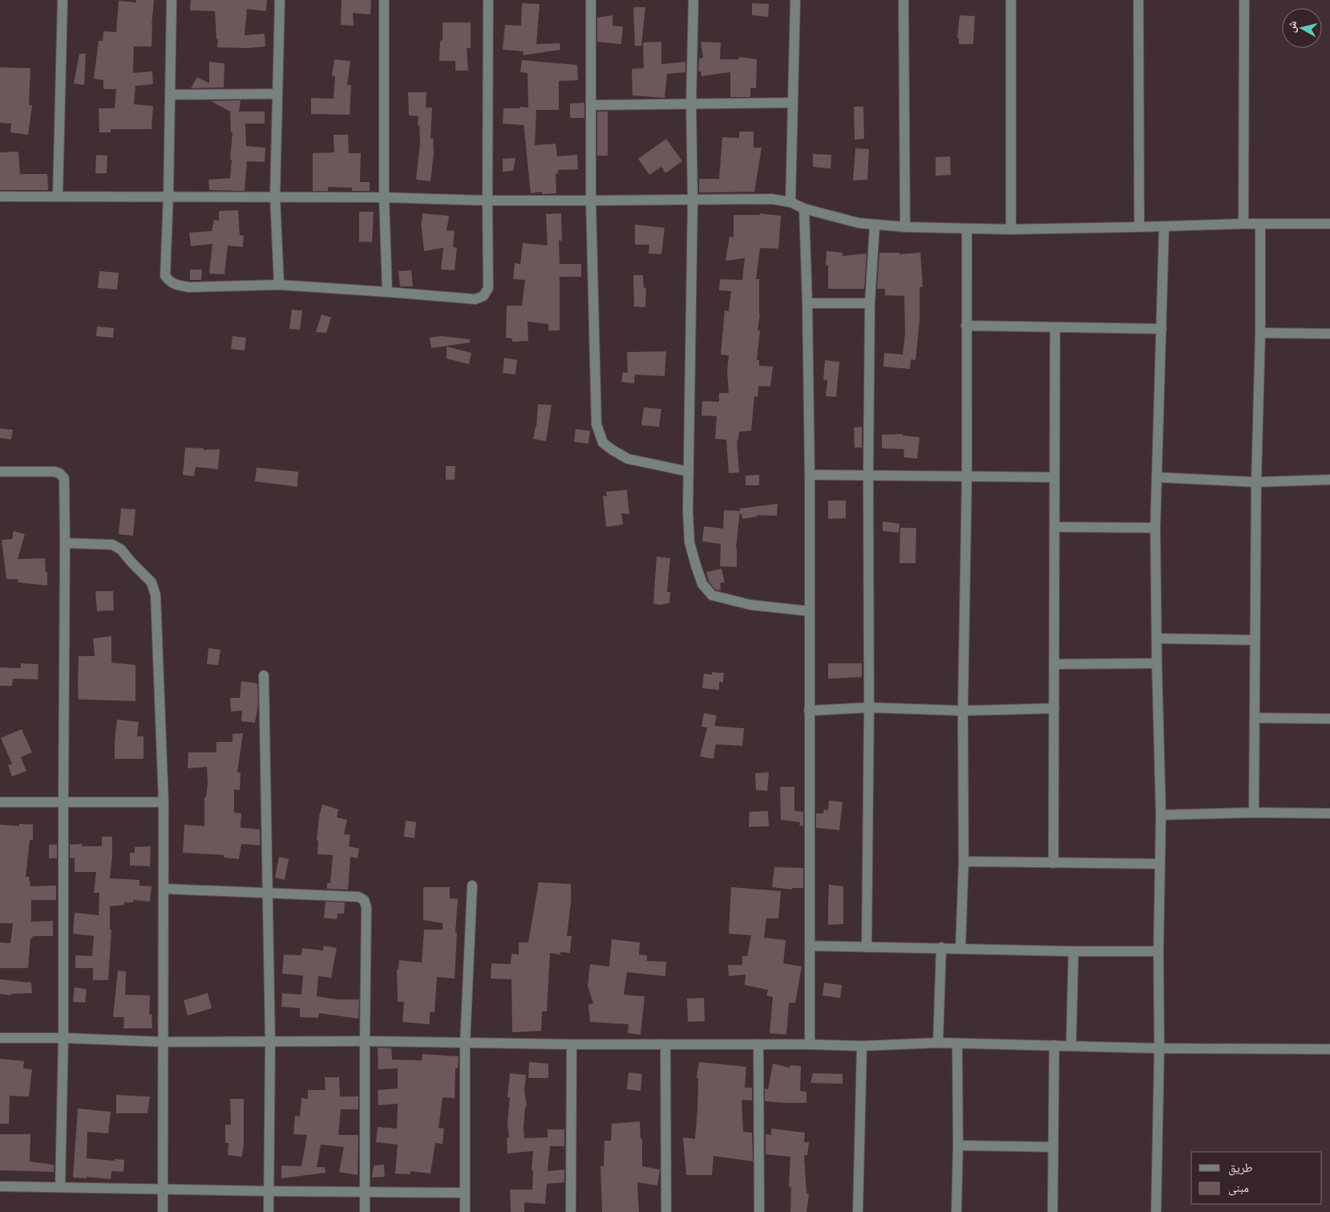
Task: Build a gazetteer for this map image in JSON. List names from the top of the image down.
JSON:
{
  "legend": ["طريق", "مبنى"],
  "north": "left"
}
